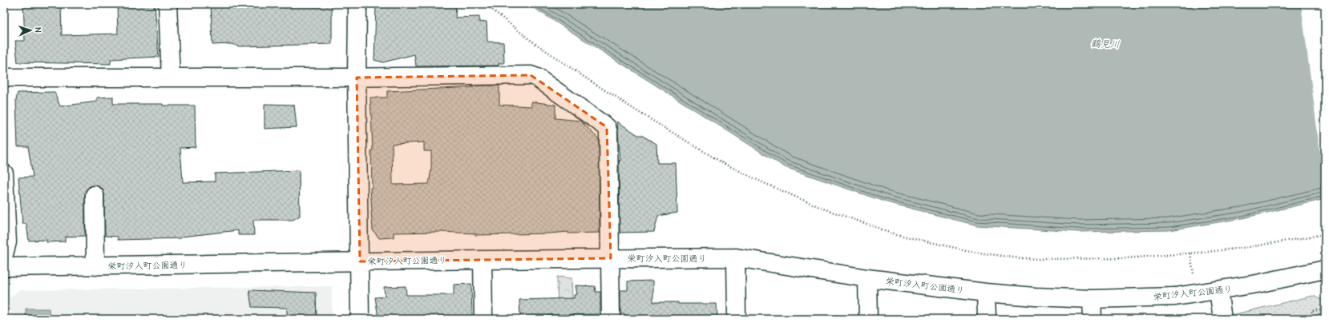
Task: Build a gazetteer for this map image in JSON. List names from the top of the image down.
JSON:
{
  "streets": {
    "street": ["栄町汐入町公園通り"]
  },
  "water": ["鶴見川"],
  "north": "right"
}
